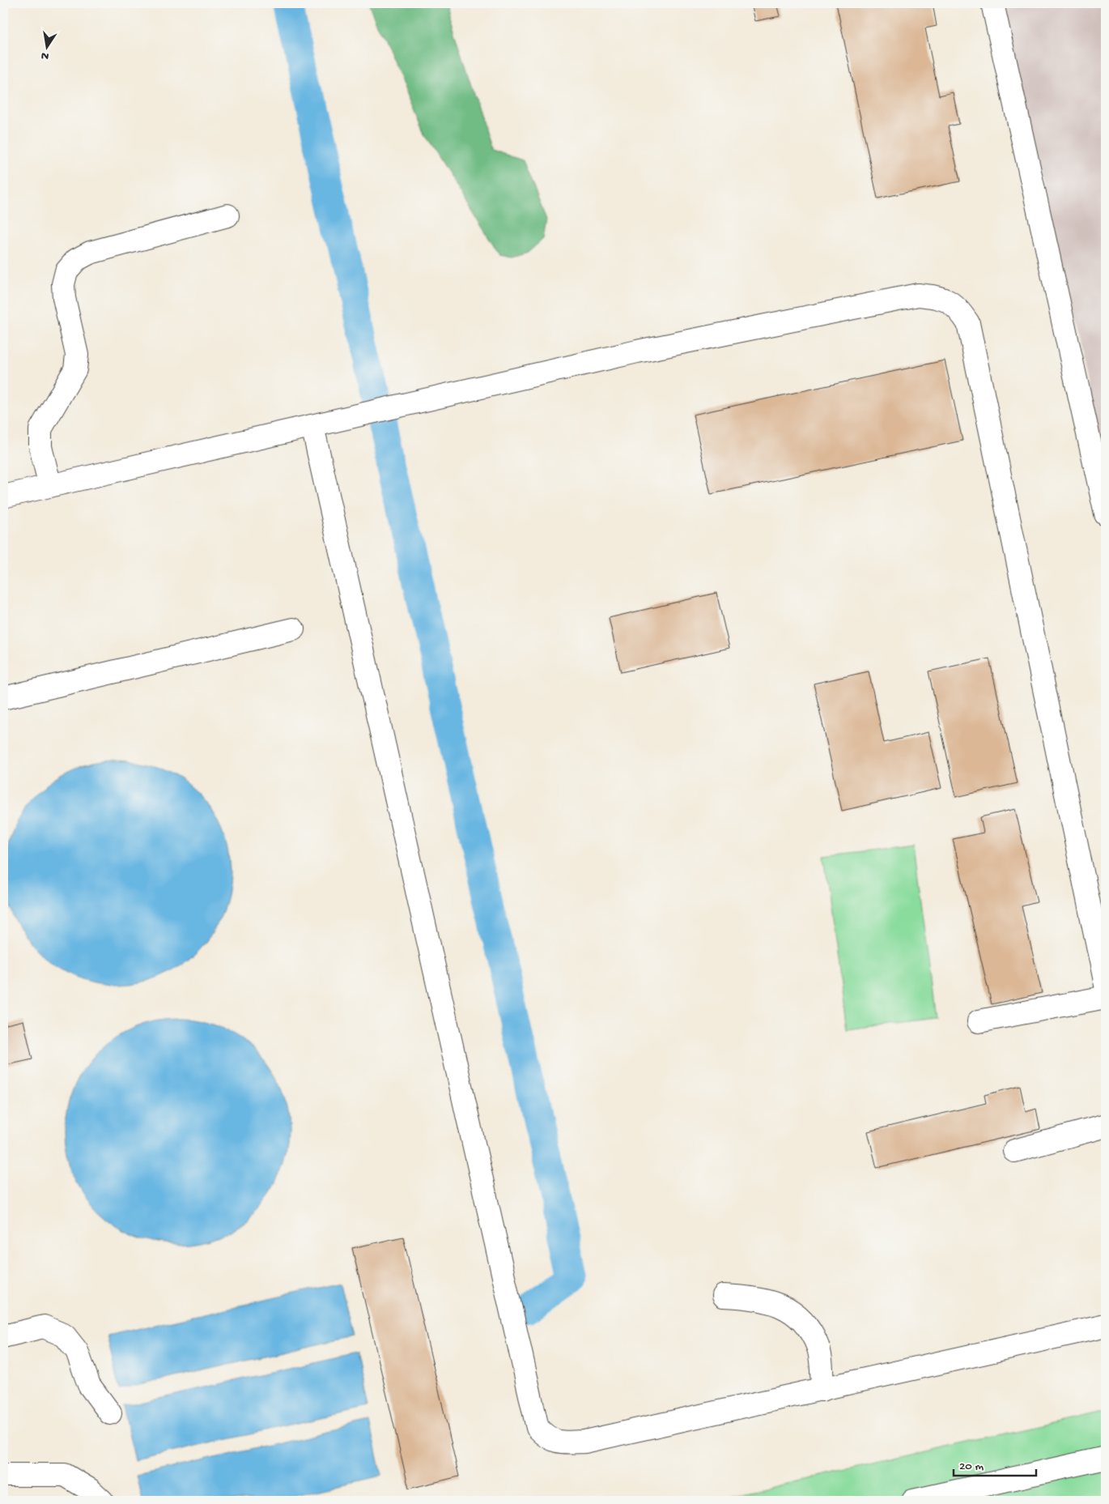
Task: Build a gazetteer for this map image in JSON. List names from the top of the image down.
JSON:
{
  "scale_bar": "20 m",
  "north": "bottom"
}
